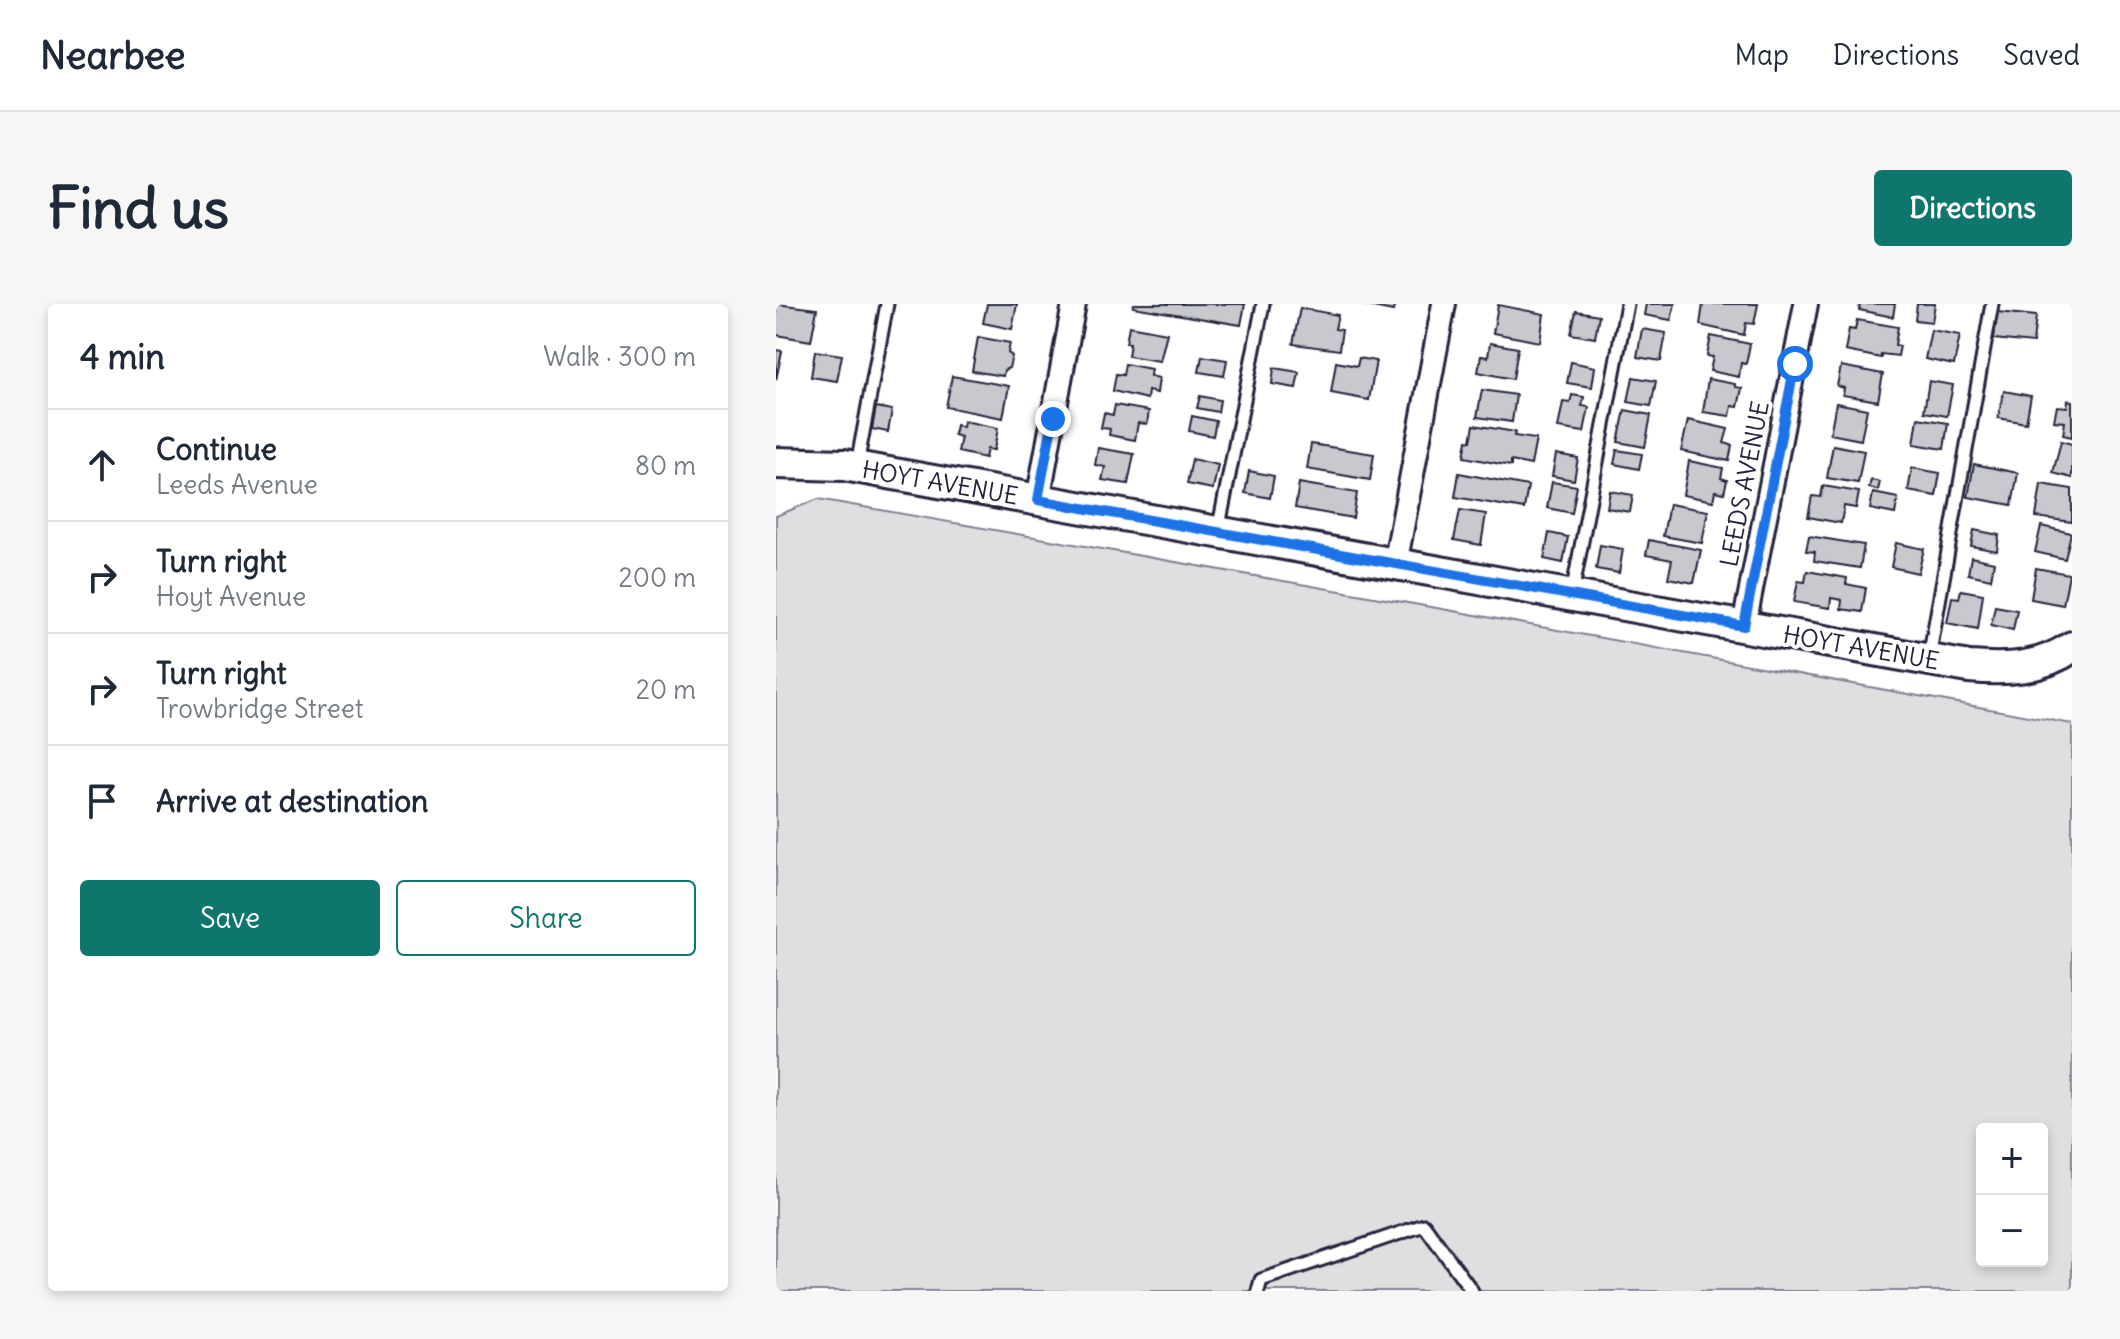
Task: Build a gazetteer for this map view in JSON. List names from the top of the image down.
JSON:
{
  "streets": {
    "main road": ["HOYT AVENUE"],
    "street": ["LEEDS AVENUE"]
  },
  "crossings": [
    ["HOYT AVENUE", "LEEDS AVENUE"]
  ],
  "page": {
    "header": "Nearbee",
    "nav": ["Map", "Directions", "Saved"],
    "buttons": [
      "Directions",
      ["Save", "Share"]
    ],
    "title": "Find us",
    "heading": ["4 min", "Walk · 300 m"],
    "list": [
      ["Continue", "Leeds Avenue", "80 m"],
      ["Turn right", "Hoyt Avenue", "200 m"],
      ["Turn right", "Trowbridge Street", "20 m"],
      "Arrive at destination"
    ],
    "map_buttons": ["+", "−"]
  }
}
